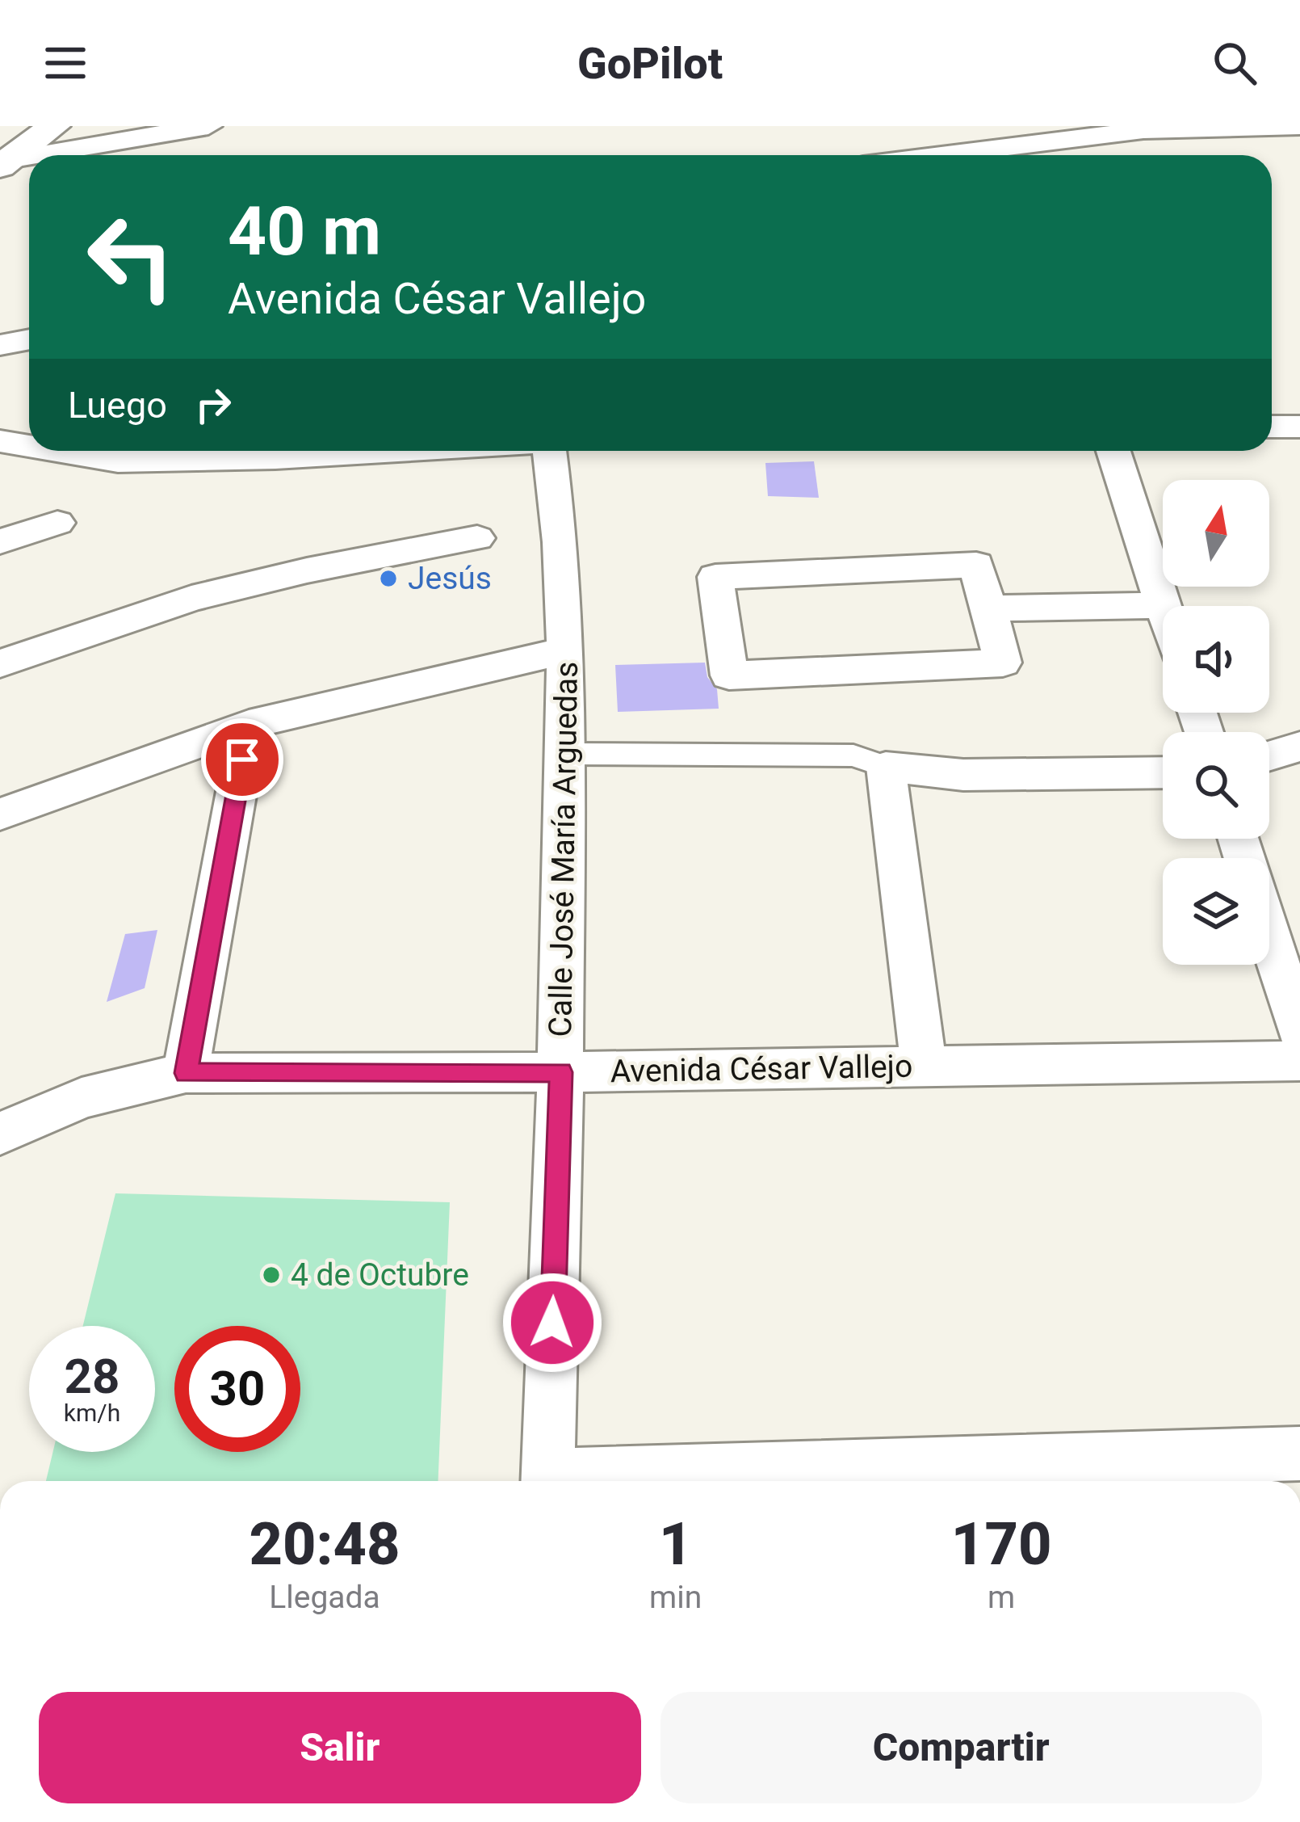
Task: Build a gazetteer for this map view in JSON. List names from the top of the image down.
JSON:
{
  "streets": {
    "street": ["Calle José María Arguedas", "Avenida César Vallejo"]
  },
  "crossings": [
    ["Calle José María Arguedas", "Avenida César Vallejo"]
  ],
  "places": ["Jesús", "4 de Octubre"],
  "north": "top",
  "page": {
    "header": "GoPilot",
    "turn": ["40 m", "Avenida César Vallejo"],
    "then": "Luego",
    "speed": "28 km/h",
    "limit": "30",
    "eta": [
      "20:48",
      "Llegada",
      "1",
      "min",
      "170",
      "m"
    ],
    "buttons": ["Salir", "Compartir"]
  }
}
